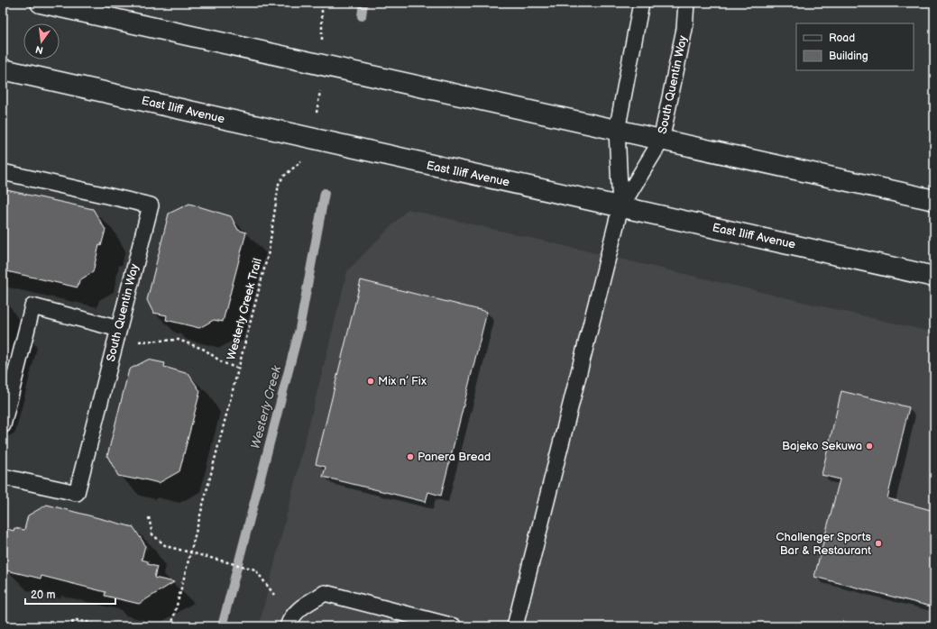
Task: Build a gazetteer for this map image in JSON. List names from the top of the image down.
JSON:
{
  "streets": {
    "main road": ["East Iliff Avenue"],
    "lane": ["South Quentin Way"],
    "path": ["Westerly Creek Trail"]
  },
  "crossings": [
    ["South Quentin Way", "East Iliff Avenue"],
    ["East Iliff Avenue", "Westerly Creek Trail"]
  ],
  "water": ["Westerly Creek"],
  "places": [
    "Mix n’ Fix",
    "Bajeko Sekuwa",
    "Panera Bread",
    "Challenger Sports Bar & Restaurant"
  ],
  "legend": ["Road", "Building"],
  "scale_bar": "20 m",
  "north": "bottom"
}
